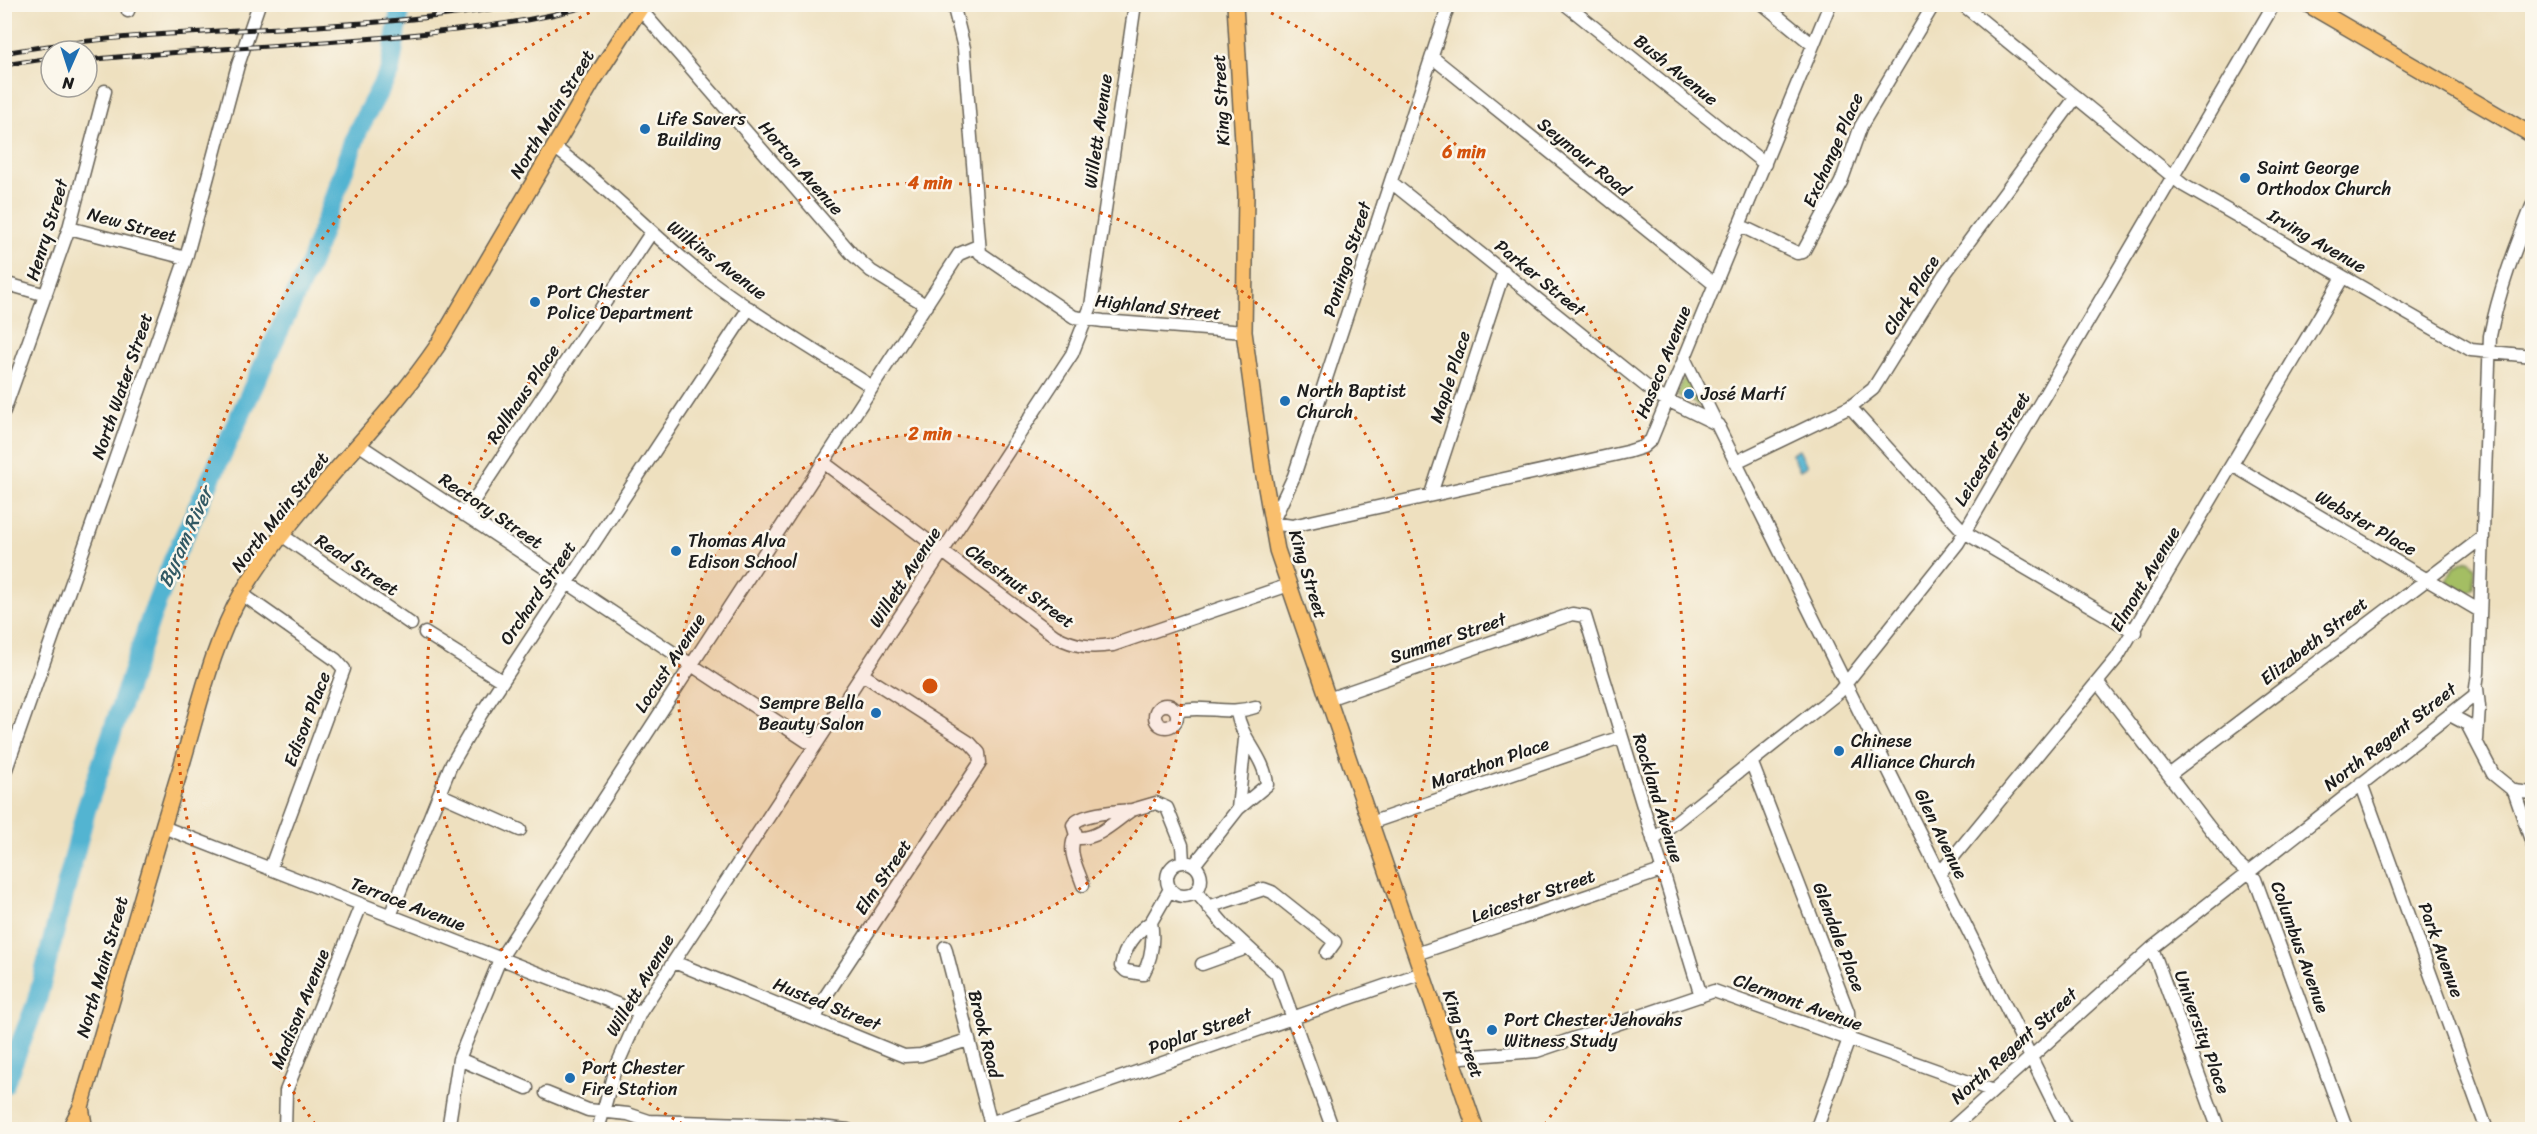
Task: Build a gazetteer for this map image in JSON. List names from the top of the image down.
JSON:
{
  "streets": {
    "main road": ["King Street", "North Main Street"],
    "street": [
      "Bush Avenue",
      "Willett Avenue",
      "Exchange Place",
      "Seymour Road",
      "Horton Avenue",
      "New Street",
      "Henry Street",
      "Irving Avenue",
      "Poningo Street",
      "Wilkins Avenue",
      "Parker Street",
      "Clark Place",
      "Highland Street",
      "Haseco Avenue",
      "Maple Place",
      "North Water Street",
      "Rollhaus Place",
      "Leicester Street",
      "Rectory Street",
      "Webster Place",
      "Read Street",
      "Elmont Avenue",
      "Chestnut Street",
      "Orchard Street",
      "Summer Street",
      "Elizabeth Street",
      "Locust Avenue",
      "Edison Place",
      "North Regent Street",
      "Marathon Place",
      "Rockland Avenue",
      "Glen Avenue",
      "Elm Street",
      "Terrace Avenue",
      "Glendale Place",
      "Columbus Avenue",
      "Park Avenue",
      "Clermont Avenue",
      "Husted Street",
      "Madison Avenue",
      "Poplar Street",
      "University Place",
      "Brook Road"
    ]
  },
  "crossings": [
    ["Bush Avenue", "Haseco Avenue"],
    ["King Street", "Poningo Street"],
    ["King Street", "Highland Street"],
    ["King Street", "Haseco Avenue"],
    ["King Street", "Leicester Street"],
    ["King Street", "Chestnut Street"],
    ["King Street", "Summer Street"],
    ["King Street", "Marathon Place"],
    ["King Street", "Clermont Avenue"],
    ["King Street", "Poplar Street"],
    ["North Main Street", "Horton Avenue"],
    ["North Main Street", "Wilkins Avenue"],
    ["North Main Street", "Rectory Street"],
    ["North Main Street", "Read Street"],
    ["North Main Street", "Edison Place"],
    ["North Main Street", "Terrace Avenue"],
    ["Willett Avenue", "Highland Street"],
    ["Willett Avenue", "Rectory Street"],
    ["Willett Avenue", "Chestnut Street"],
    ["Willett Avenue", "Elm Street"],
    ["Willett Avenue", "Terrace Avenue"],
    ["Willett Avenue", "Husted Street"],
    ["Exchange Place", "Haseco Avenue"],
    ["Seymour Road", "Poningo Street"],
    ["Seymour Road", "Haseco Avenue"],
    ["Horton Avenue", "Locust Avenue"],
    ["New Street", "Henry Street"],
    ["New Street", "North Water Street"],
    ["Irving Avenue", "Clark Place"],
    ["Irving Avenue", "Leicester Street"],
    ["Irving Avenue", "Elmont Avenue"],
    ["Irving Avenue", "North Regent Street"],
    ["Poningo Street", "Parker Street"],
    ["Poningo Street", "Haseco Avenue"],
    ["Wilkins Avenue", "Rollhaus Place"],
    ["Wilkins Avenue", "Orchard Street"],
    ["Wilkins Avenue", "Locust Avenue"],
    ["Parker Street", "Haseco Avenue"],
    ["Parker Street", "Maple Place"],
    ["Clark Place", "Glen Avenue"],
    ["Highland Street", "Locust Avenue"],
    ["Haseco Avenue", "Maple Place"],
    ["Haseco Avenue", "Glen Avenue"],
    ["Rollhaus Place", "Rectory Street"],
    ["Leicester Street", "Rockland Avenue"],
    ["Leicester Street", "Glen Avenue"],
    ["Leicester Street", "Glendale Place"],
    ["Rectory Street", "Orchard Street"],
    ["Rectory Street", "Locust Avenue"],
    ["Webster Place", "Elmont Avenue"],
    ["Webster Place", "Elizabeth Street"],
    ["Webster Place", "North Regent Street"],
    ["Elmont Avenue", "Glen Avenue"],
    ["Elmont Avenue", "Columbus Avenue"],
    ["Chestnut Street", "Locust Avenue"],
    ["Orchard Street", "Terrace Avenue"],
    ["Summer Street", "Rockland Avenue"],
    ["Elizabeth Street", "North Regent Street"],
    ["Elizabeth Street", "Columbus Avenue"],
    ["Locust Avenue", "Terrace Avenue"],
    ["Edison Place", "Terrace Avenue"],
    ["North Regent Street", "Glen Avenue"],
    ["North Regent Street", "Columbus Avenue"],
    ["North Regent Street", "Park Avenue"],
    ["North Regent Street", "Clermont Avenue"],
    ["North Regent Street", "University Place"],
    ["Marathon Place", "Rockland Avenue"],
    ["Rockland Avenue", "Clermont Avenue"],
    ["Elm Street", "Husted Street"],
    ["Terrace Avenue", "Madison Avenue"],
    ["Glendale Place", "Clermont Avenue"],
    ["Husted Street", "Brook Road"],
    ["Poplar Street", "Brook Road"]
  ],
  "water": ["Byram River"],
  "places": [
    "Life Savers Building",
    "Saint George Orthodox Church",
    "Port Chester Police Department",
    "José Martí",
    "North Baptist Church",
    "Thomas Alva Edison School",
    "Sempre Bella Beauty Salon",
    "Chinese Alliance Church",
    "Port Chester Jehovahs Witness Study",
    "Port Chester Fire Station"
  ],
  "north": "bottom",
  "rings": ["6 min", "4 min", "2 min"]
}
